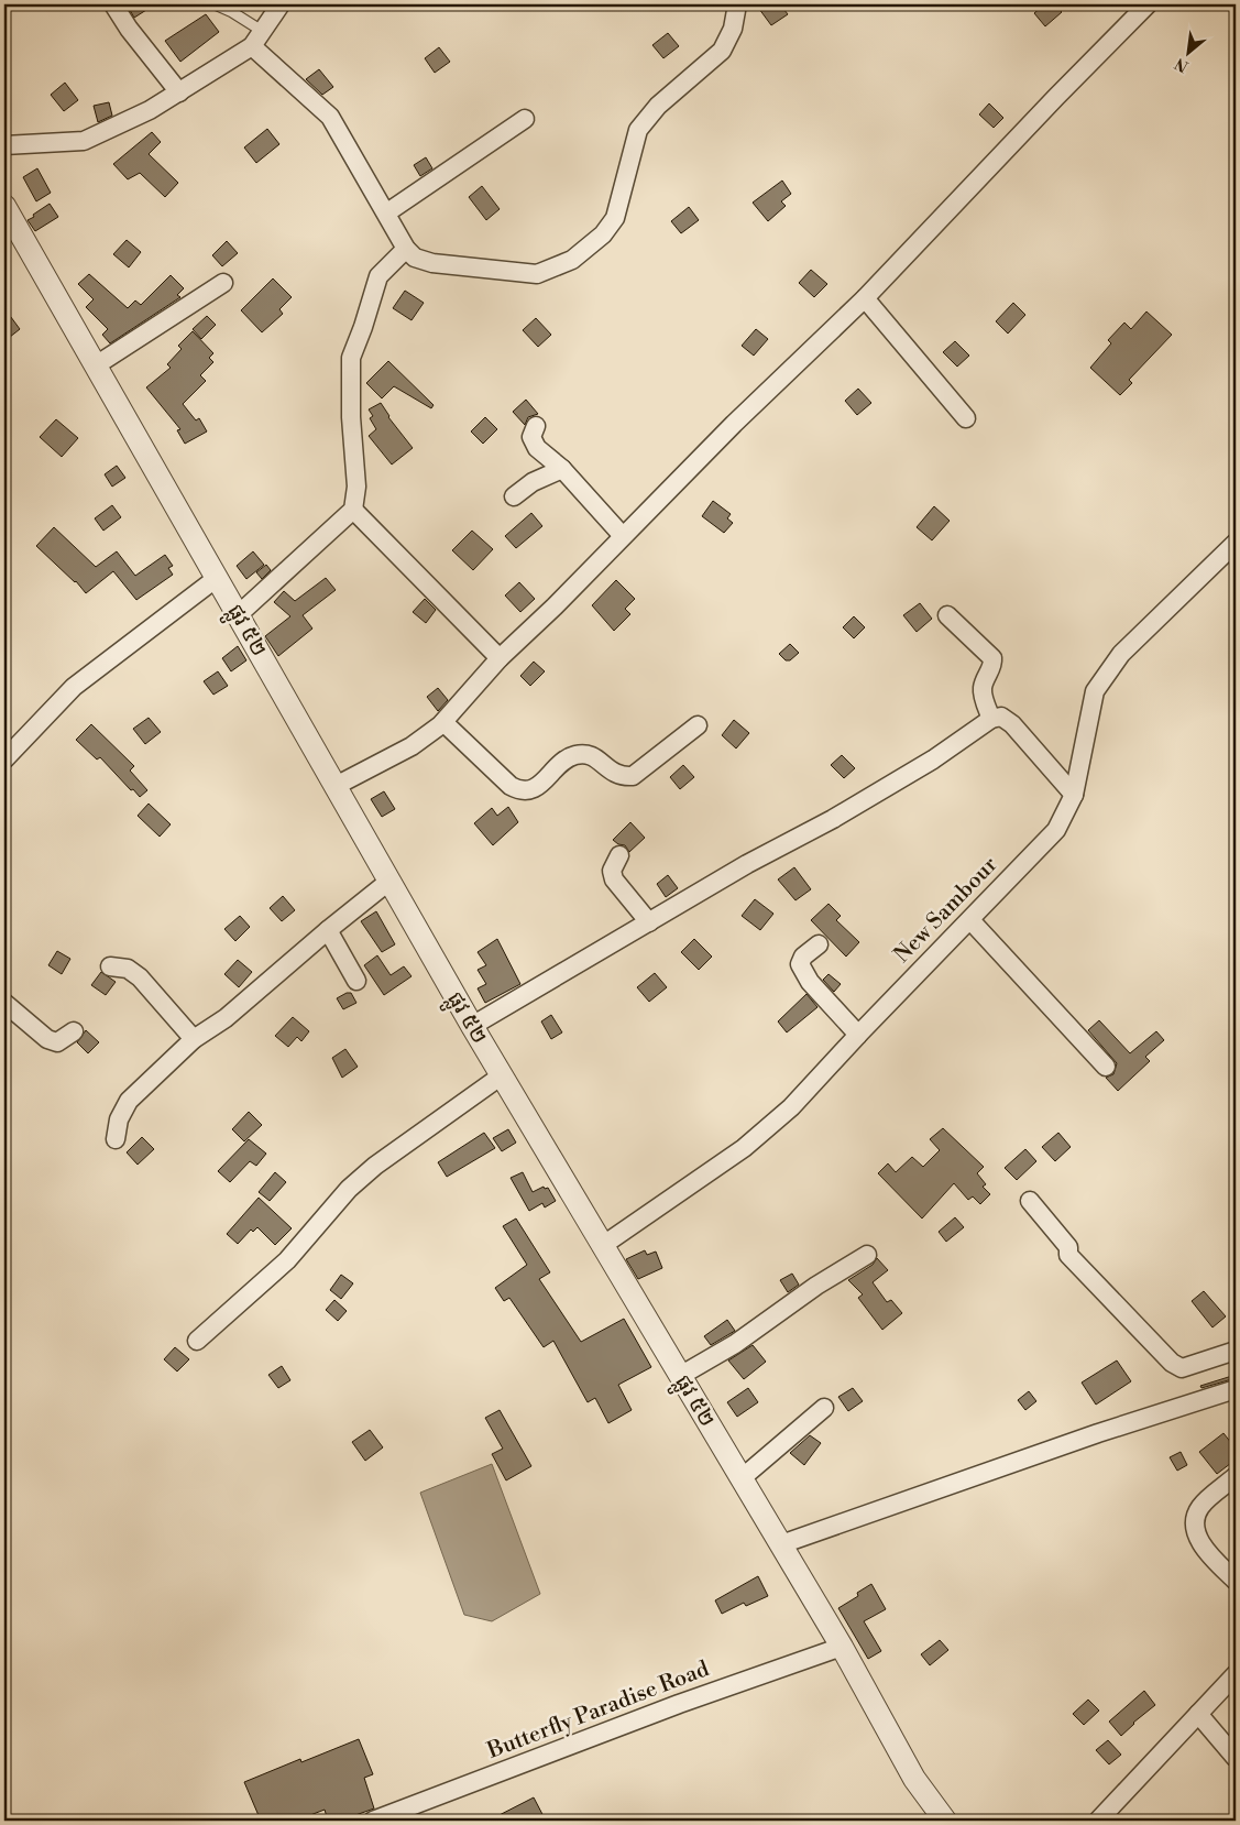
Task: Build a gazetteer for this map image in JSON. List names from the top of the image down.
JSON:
{
  "streets": {
    "street": ["ផ្លូវ ៥២", "New Sambour", "Butterfly Paradise Road"]
  },
  "crossings": [
    ["ផ្លូវ ៥២", "New Sambour"],
    ["ផ្លូវ ៥២", "Butterfly Paradise Road"]
  ],
  "north": "bottom left"
}
